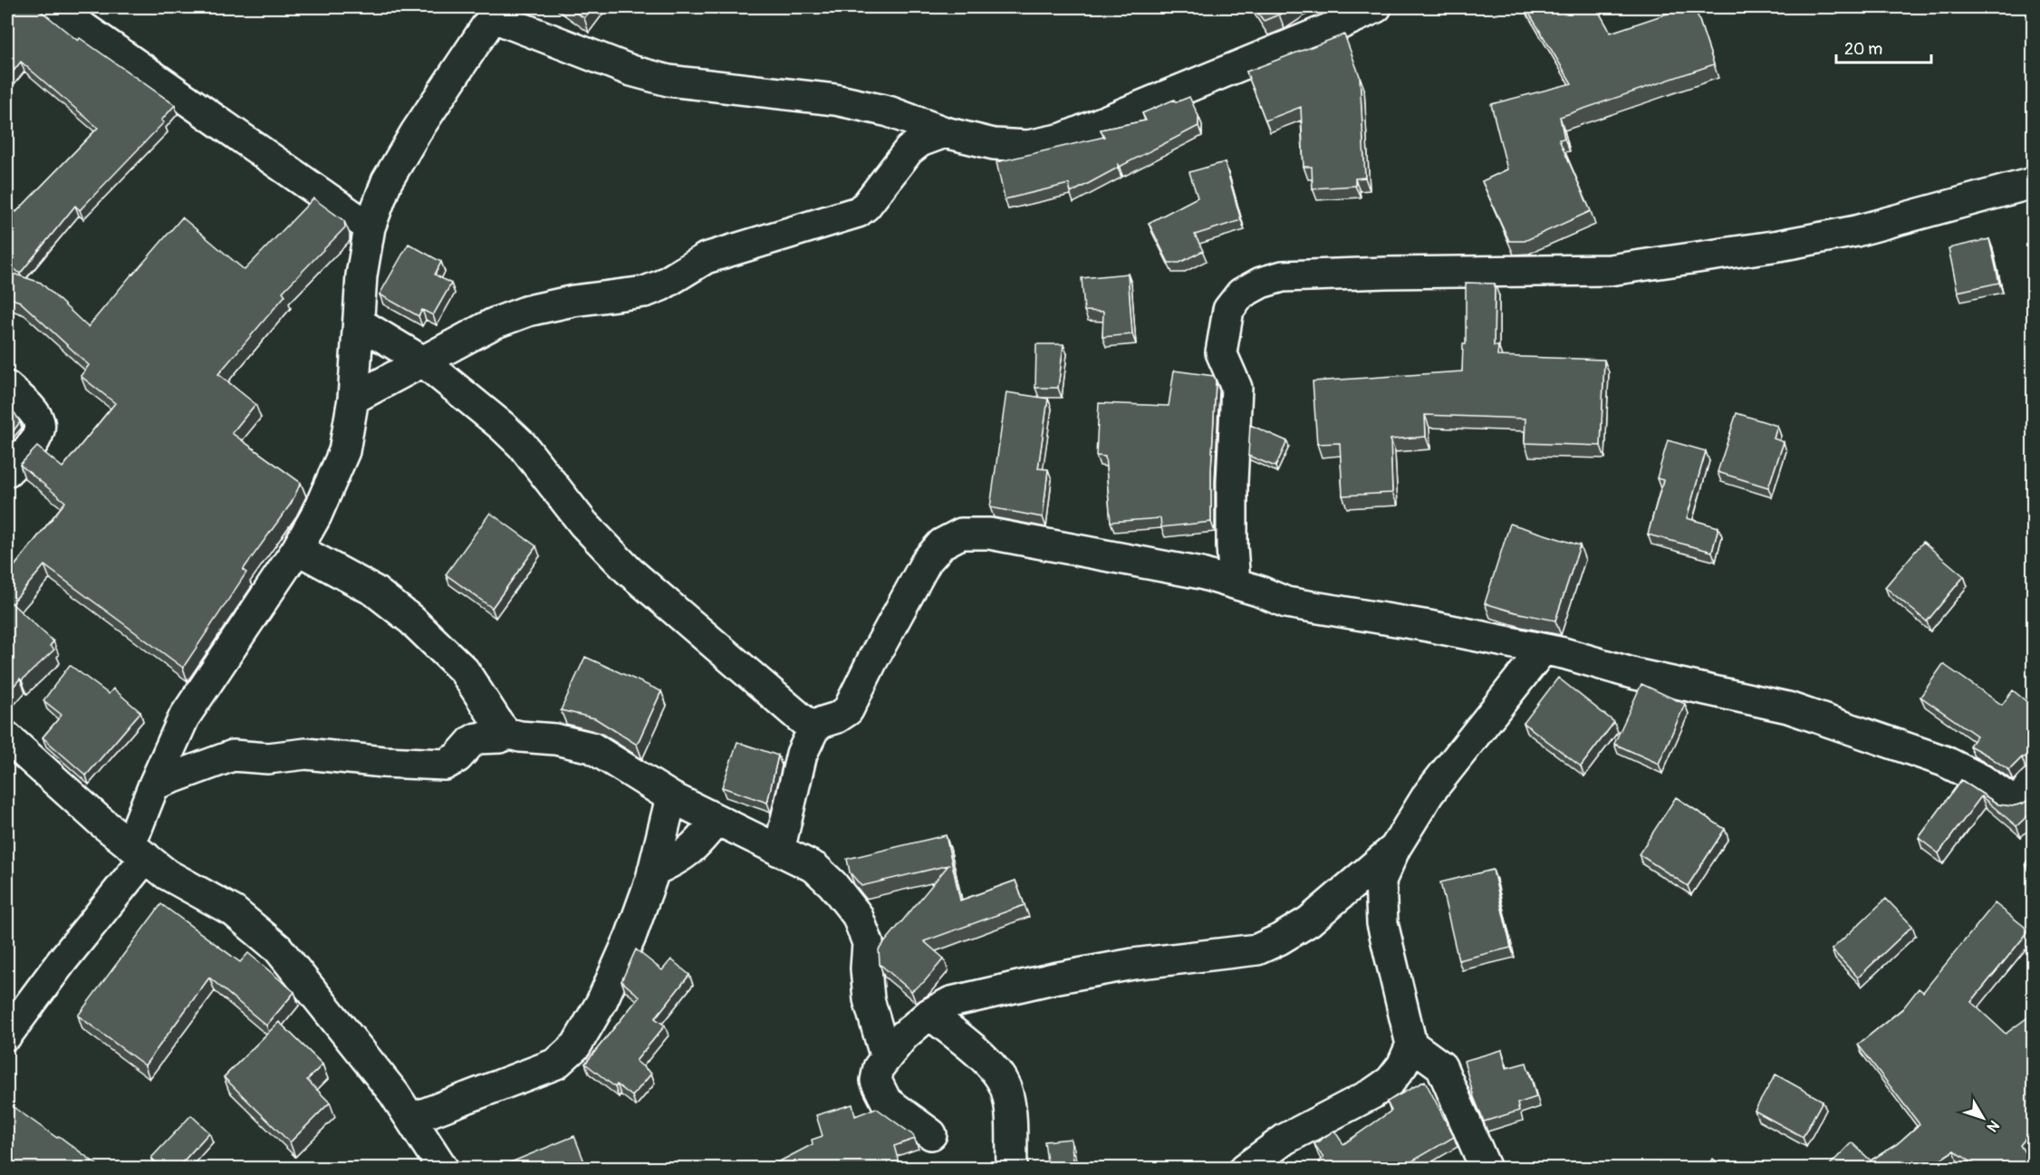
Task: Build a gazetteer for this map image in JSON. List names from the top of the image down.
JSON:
{
  "scale_bar": "20 m",
  "north": "bottom right"
}
